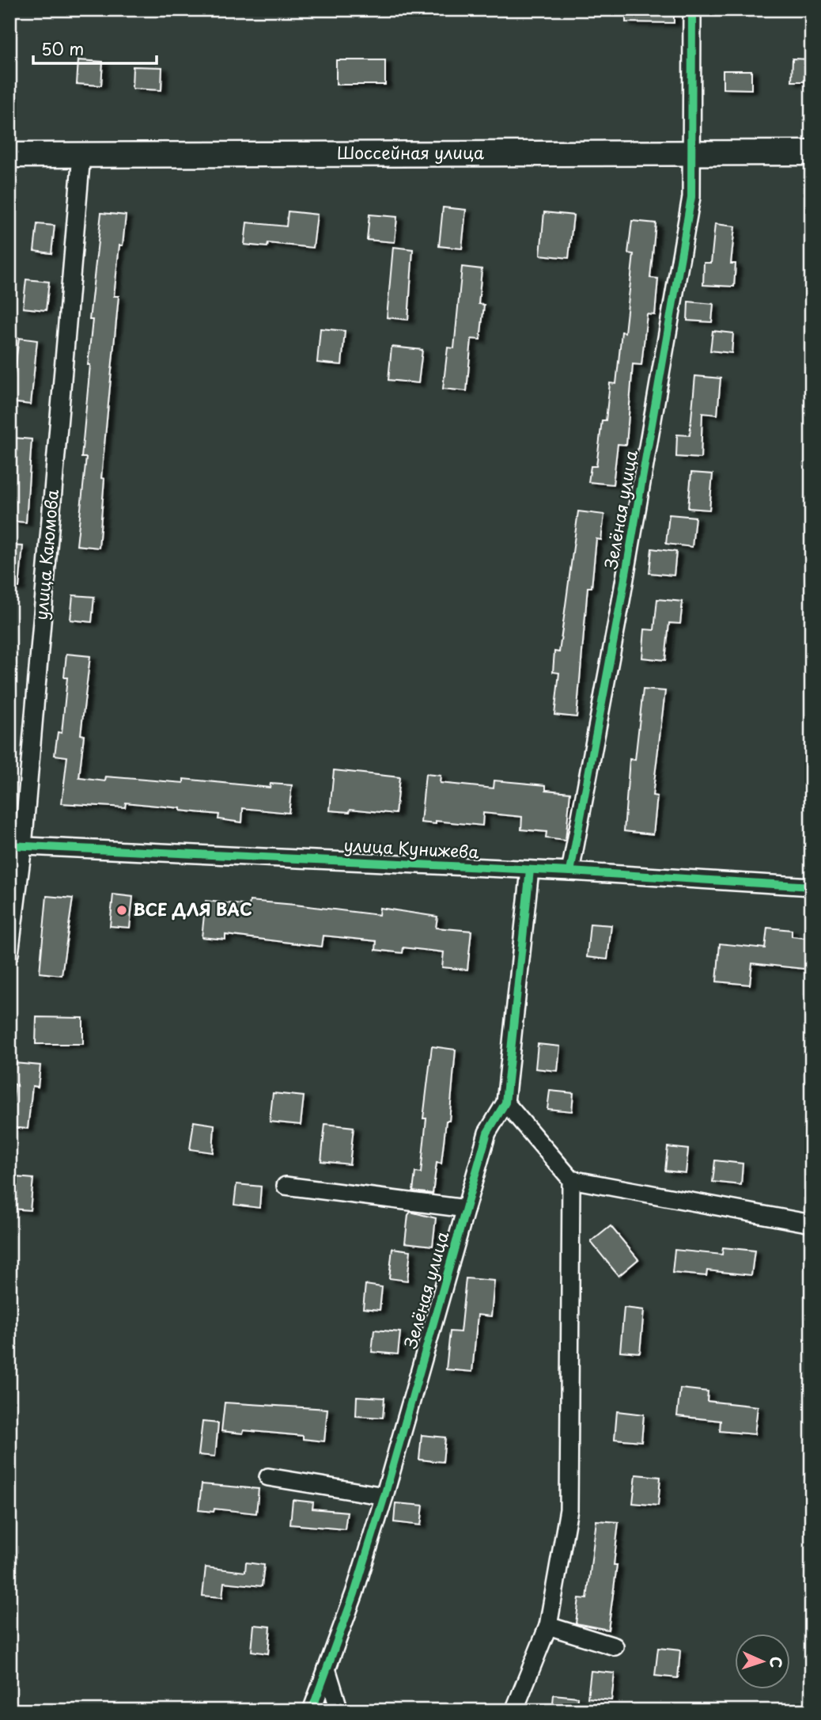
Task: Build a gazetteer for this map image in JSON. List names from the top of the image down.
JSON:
{
  "streets": {
    "highway": ["Шоссейная улица"],
    "street": ["Зелёная улица", "улица Каюмова", "улица Кунижева"]
  },
  "crossings": [
    ["Шоссейная улица", "Зелёная улица"],
    ["Шоссейная улица", "улица Каюмова"],
    ["Зелёная улица", "улица Кунижева"],
    ["улица Каюмова", "улица Кунижева"]
  ],
  "places": ["ВСЕ ДЛЯ ВАС"],
  "scale_bar": "50 m",
  "north": "right"
}
